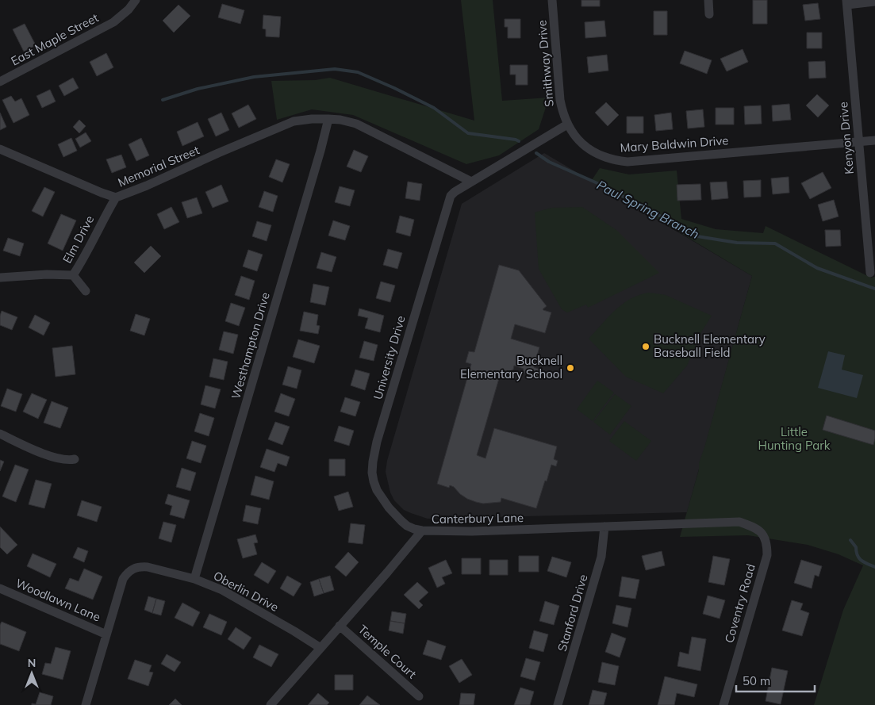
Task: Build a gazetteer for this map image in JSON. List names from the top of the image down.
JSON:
{
  "streets": {
    "street": [
      "East Maple Street",
      "Smithway Drive",
      "Kenyon Drive",
      "Mary Baldwin Drive",
      "Memorial Street",
      "Elm Drive",
      "Westhampton Drive",
      "University Drive",
      "Canterbury Lane",
      "Oberlin Drive",
      "Woodlawn Lane",
      "Coventry Road",
      "Stanford Drive",
      "Temple Court"
    ]
  },
  "crossings": [
    ["Smithway Drive", "Mary Baldwin Drive"],
    ["Kenyon Drive", "Mary Baldwin Drive"],
    ["Memorial Street", "Elm Drive"],
    ["Memorial Street", "Westhampton Drive"],
    ["Westhampton Drive", "Oberlin Drive"],
    ["University Drive", "Canterbury Lane"],
    ["Canterbury Lane", "Oberlin Drive"],
    ["Canterbury Lane", "Coventry Road"],
    ["Canterbury Lane", "Stanford Drive"],
    ["Canterbury Lane", "Temple Court"],
    ["Oberlin Drive", "Woodlawn Lane"]
  ],
  "water": ["Paul Spring Branch"],
  "parks": ["Little Hunting Park"],
  "places": ["Bucknell Elementary Baseball Field", "Bucknell Elementary School"],
  "scale_bar": "50 m",
  "north": "top"
}
